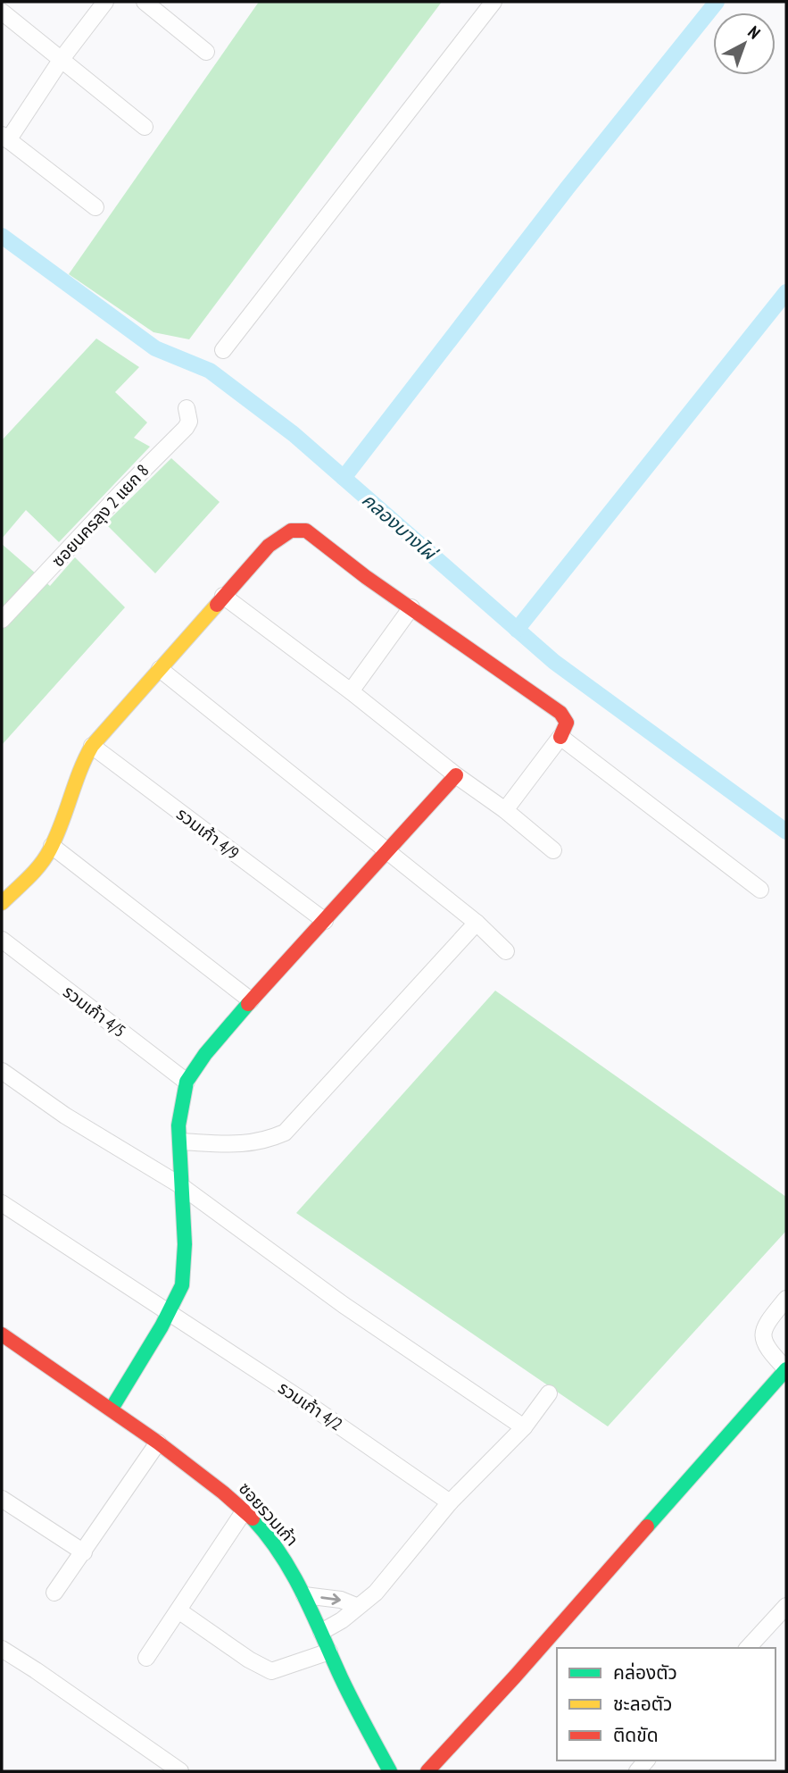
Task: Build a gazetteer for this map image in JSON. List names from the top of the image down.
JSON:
{
  "streets": {
    "street": [
      "ซอยนครลุง 2 แยก 8",
      "รวมเก้า 4/9",
      "รวมเก้า 4/5",
      "รวมเก้า 4/2",
      "ซอยรวมเก้า"
    ]
  },
  "water": ["คลองบางไผ่"],
  "legend": ["คล่องตัว", "ชะลอตัว", "ติดขัด"],
  "north": "top right"
}
